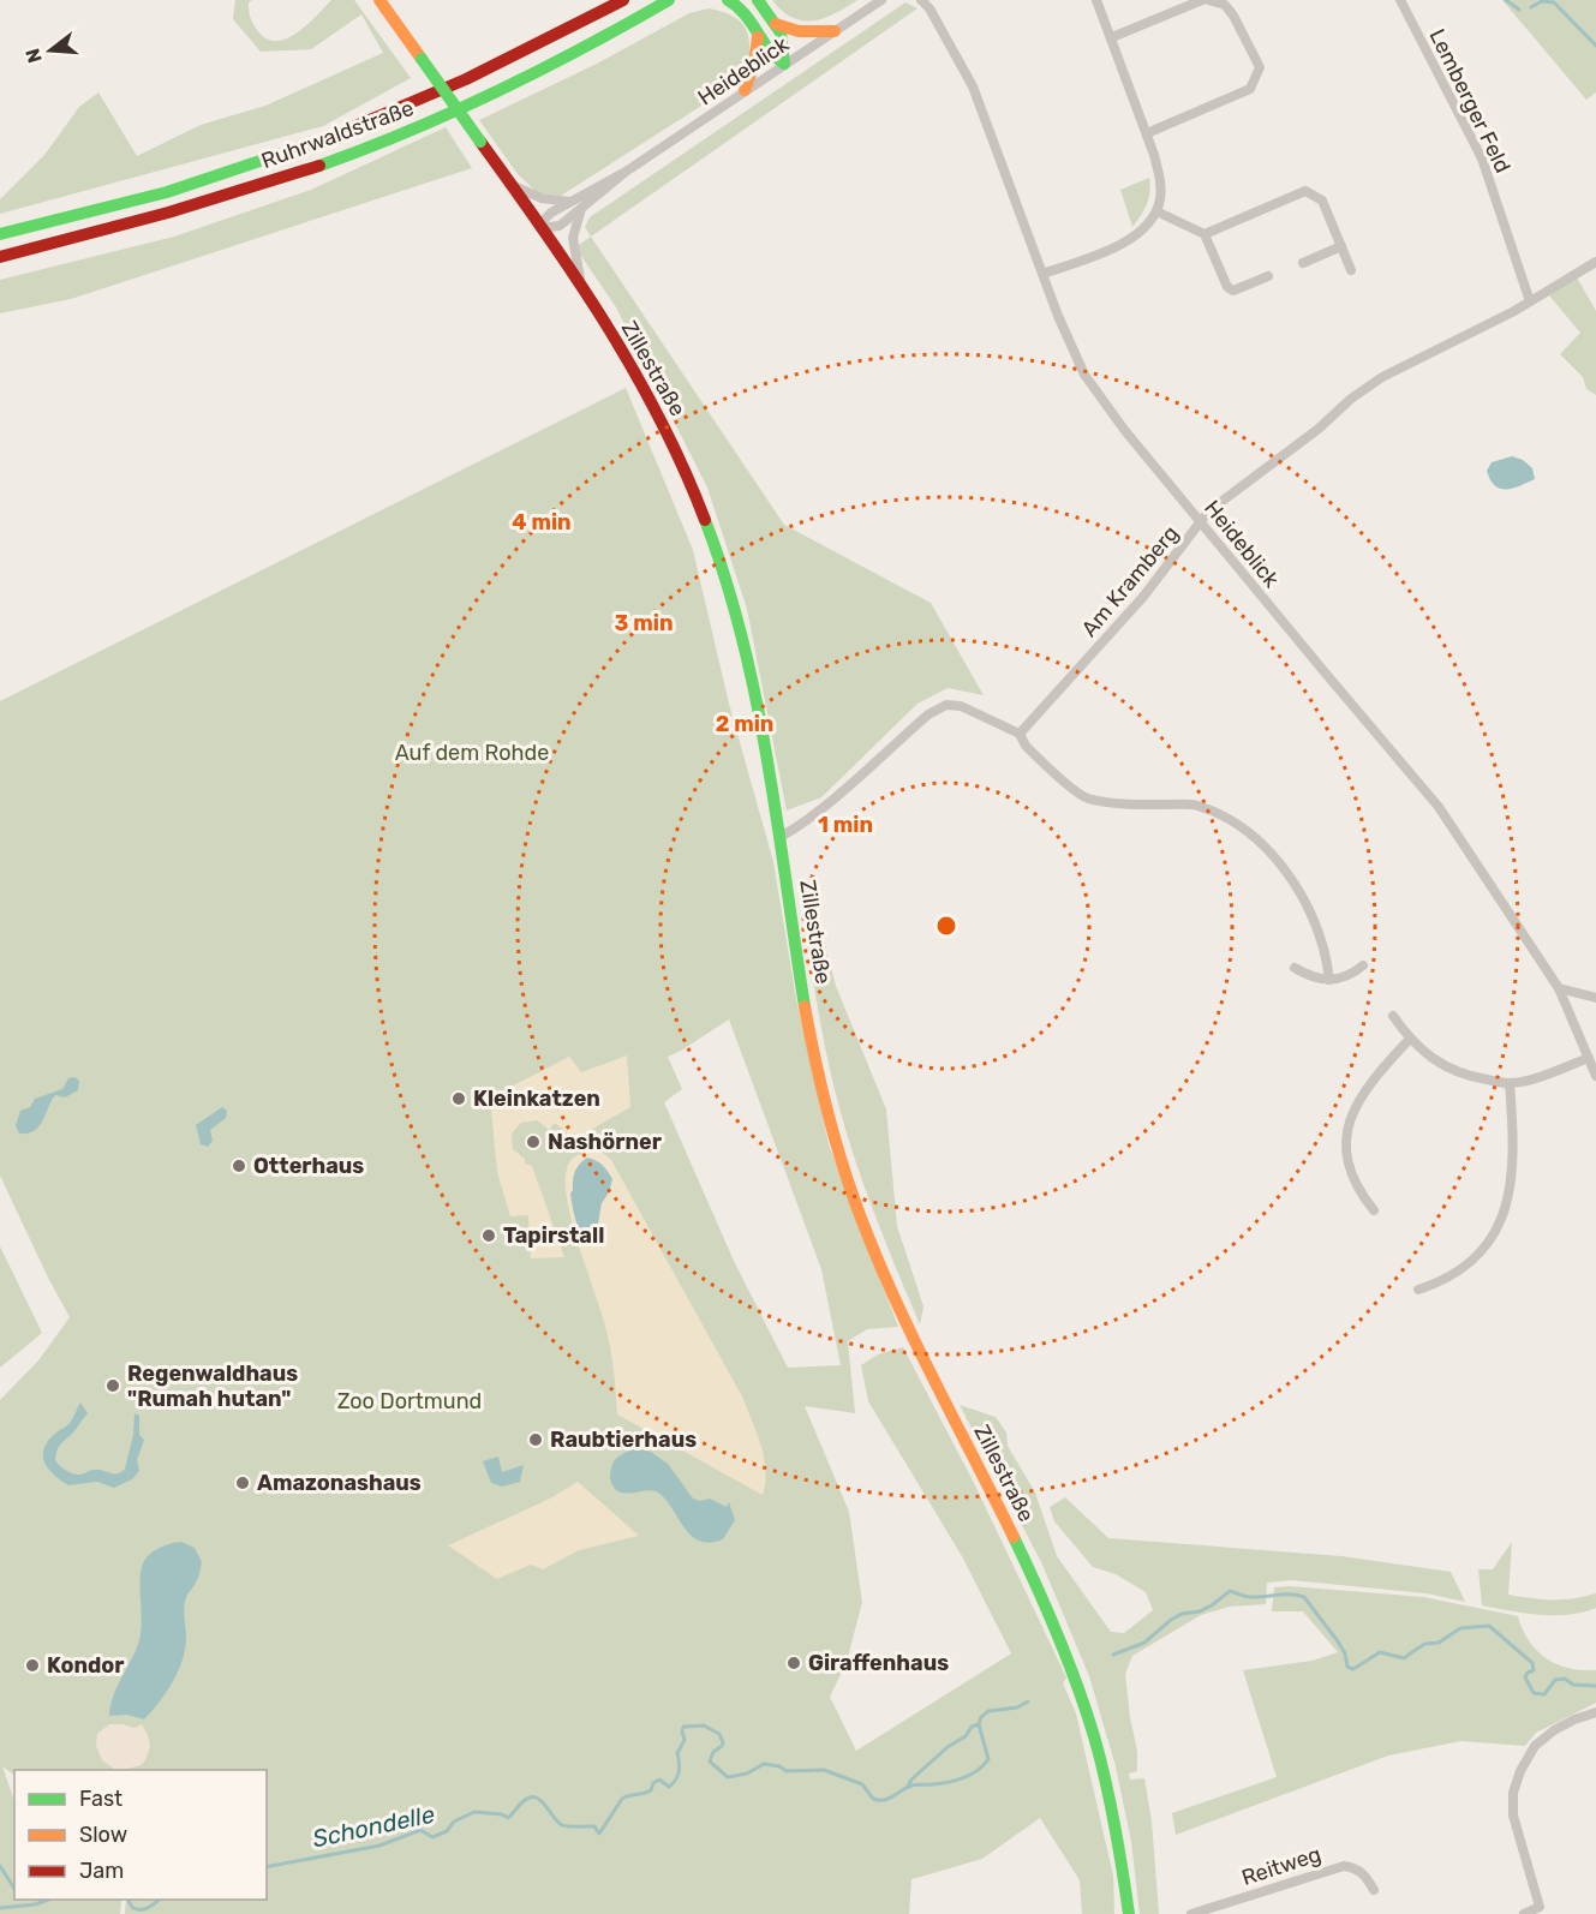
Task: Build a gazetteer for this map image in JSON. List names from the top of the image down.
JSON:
{
  "streets": {
    "main road": ["Ruhrwaldstraße", "Zillestraße"],
    "street": [
      "Heideblick",
      "Lemberger Feld",
      "Am Kramberg",
      "Reitweg"
    ]
  },
  "crossings": [
    ["Heideblick", "Zillestraße"],
    ["Heideblick", "Am Kramberg"],
    ["Lemberger Feld", "Am Kramberg"]
  ],
  "water": ["Schondelle"],
  "parks": ["Auf dem Rohde", "Zoo Dortmund"],
  "places": [
    "Kleinkatzen",
    "Nashörner",
    "Otterhaus",
    "Tapirstall",
    "Regenwaldhaus \"Rumah hutan\"",
    "Raubtierhaus",
    "Amazonashaus",
    "Giraffenhaus",
    "Kondor"
  ],
  "legend": ["Fast", "Slow", "Jam"],
  "north": "left",
  "rings": [
    "4 min",
    "3 min",
    "2 min",
    "1 min"
  ]
}
